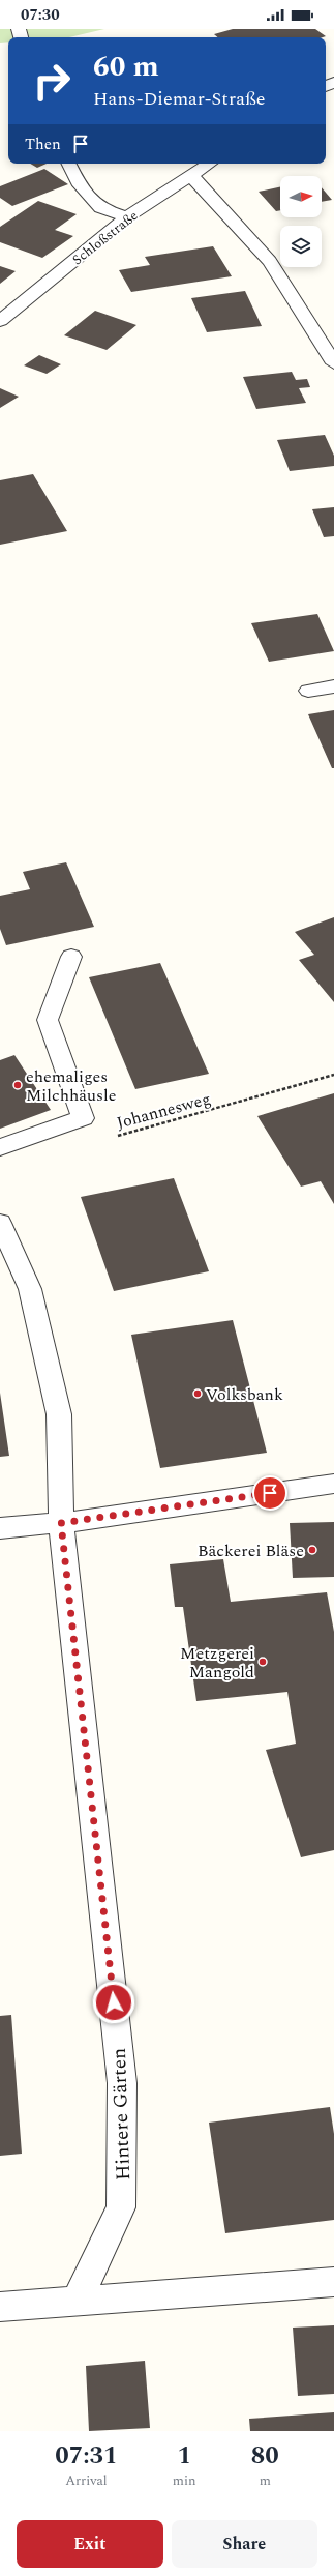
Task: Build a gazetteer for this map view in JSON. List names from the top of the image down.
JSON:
{
  "streets": {
    "street": ["Schloßstraße", "Hintere Gärten"],
    "path": ["Johannesweg"]
  },
  "places": [
    "ehemaliges Milchhäusle",
    "Volksbank",
    "Bäckerei Bläse",
    "Metzgerei Mangold"
  ],
  "north": "right",
  "page": {
    "status": "07:30",
    "turn": ["60 m", "Hans-Diemar-Straße"],
    "then": "Then",
    "eta": [
      "07:31",
      "Arrival",
      "1",
      "min",
      "80",
      "m"
    ],
    "buttons": ["Exit", "Share"]
  }
}
